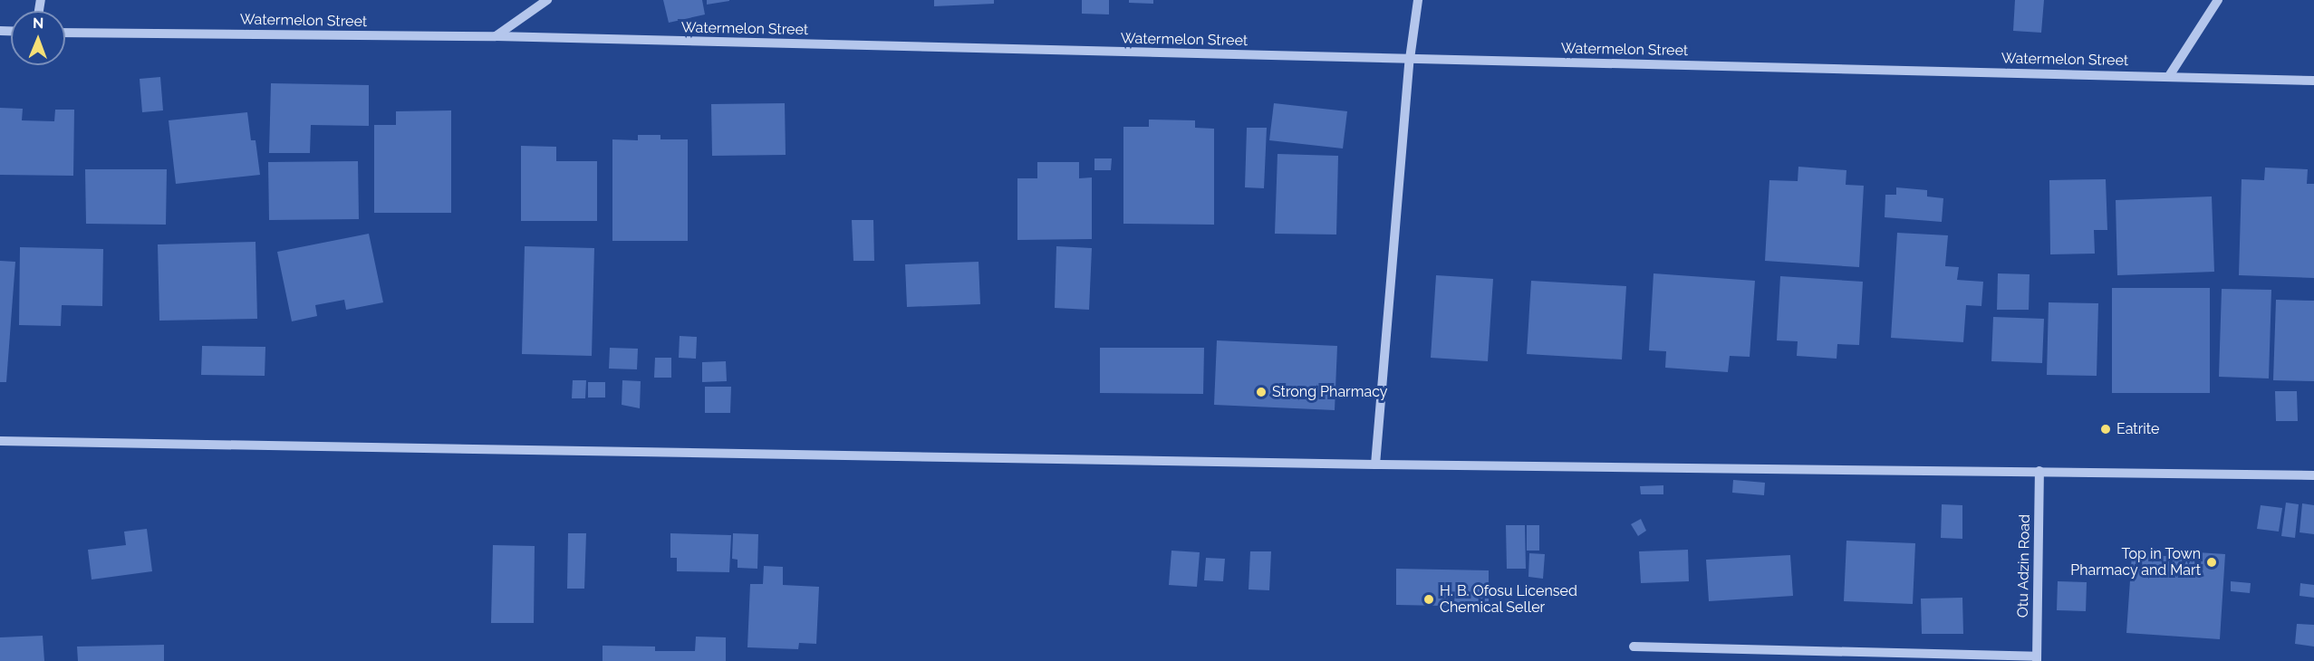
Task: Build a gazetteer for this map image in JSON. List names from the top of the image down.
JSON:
{
  "streets": {
    "street": ["Watermelon Street", "Otu Adzin Road"]
  },
  "places": [
    "Strong Pharmacy",
    "Eatrite",
    "Top in Town Pharmacy and Mart",
    "H. B. Ofosu Licensed Chemical Seller"
  ],
  "north": "top"
}
